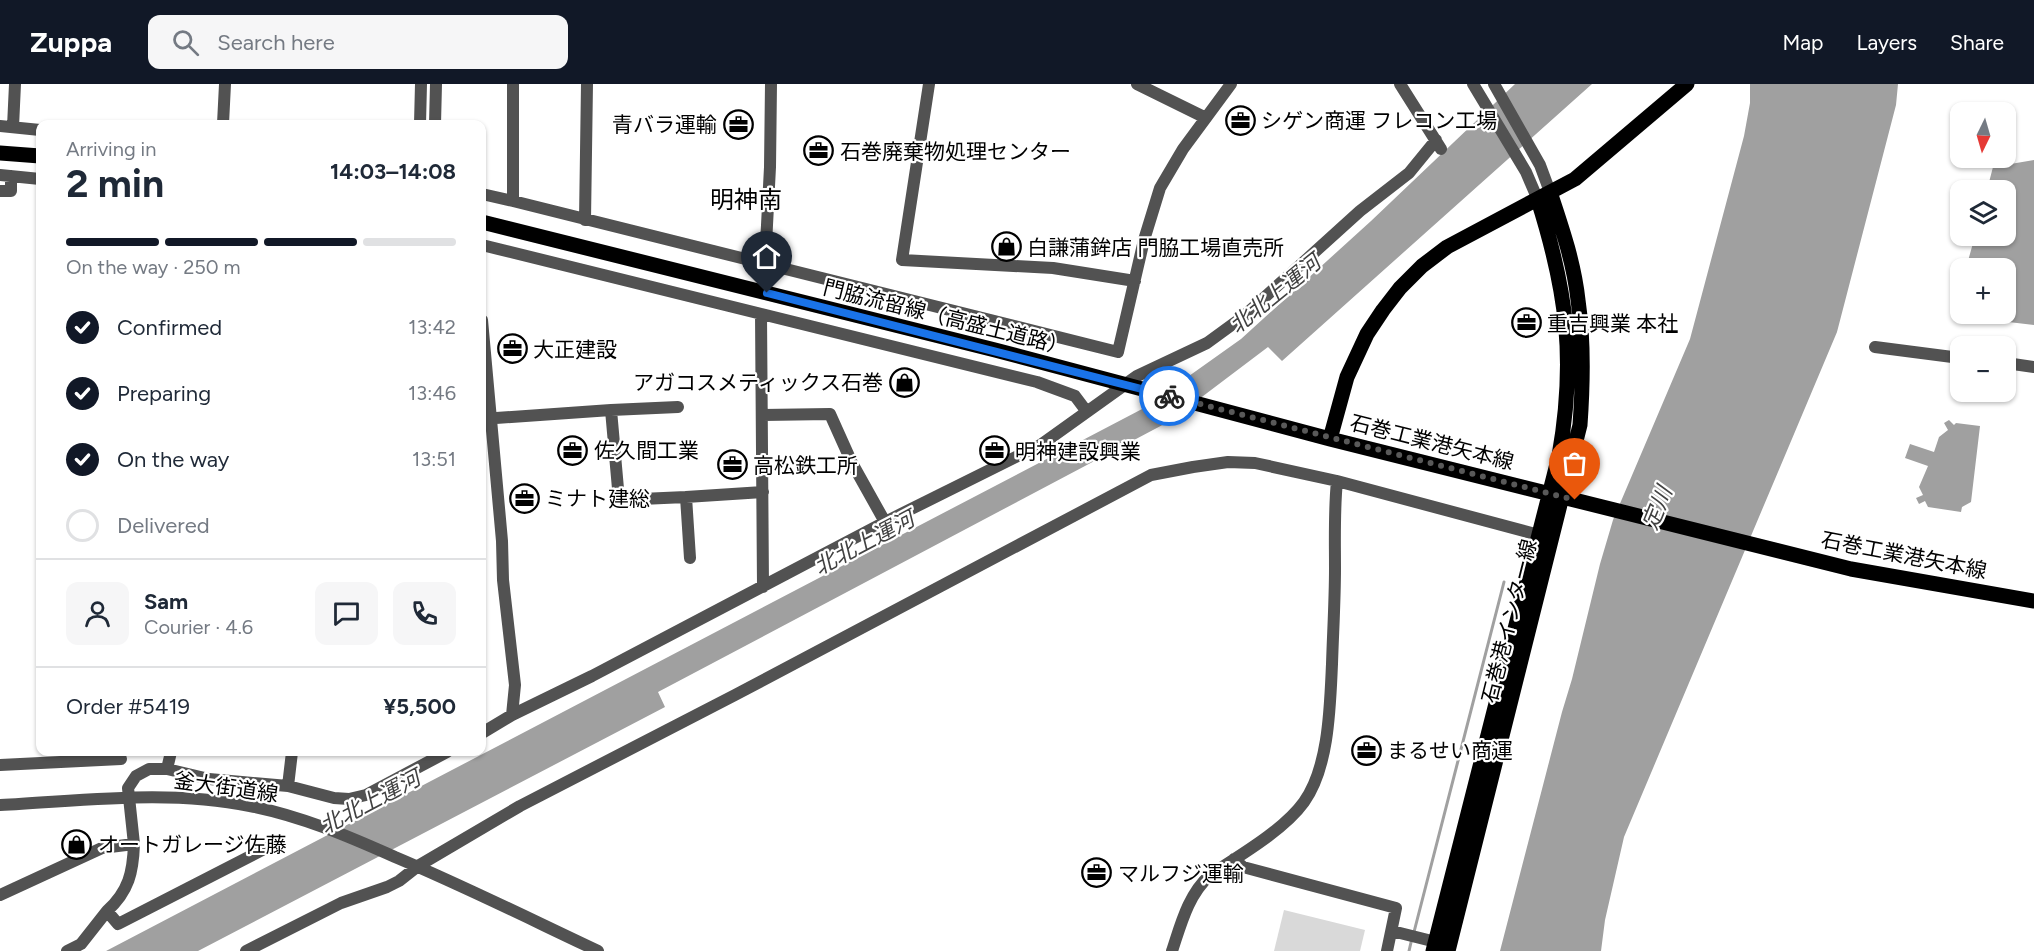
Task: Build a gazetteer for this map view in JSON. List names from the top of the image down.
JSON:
{
  "streets": {
    "main road": ["門脇流留線（高盛土道路）", "石巻工業港矢本線", "石巻港インター線"],
    "street": ["釜大街道線"]
  },
  "crossings": [
    ["門脇流留線（高盛土道路）", "石巻工業港矢本線"],
    ["石巻工業港矢本線", "石巻港インター線"]
  ],
  "districts": ["明神南"],
  "water": ["北北上運河", "定川"],
  "places": {
    "office": [
      "シゲン商運 フレコン工場",
      "青バラ運輸",
      "石巻廃棄物処理センター",
      "重吉興業 本社",
      "大正建設",
      "佐久間工業",
      "明神建設興業",
      "高松鉄工所",
      "ミナト建総",
      "まるせい商運",
      "マルフジ運輸"
    ],
    "shop": ["白謙蒲鉾店 門脇工場直売所", "アガコスメティックス石巻", "オートガレージ佐藤"]
  },
  "north": "bottom",
  "page": {
    "header": "Zuppa",
    "search": "Search here",
    "nav": ["Map", "Layers", "Share"],
    "map_buttons": ["+", "−"],
    "heading": ["2 min", "Arriving in", "14:03–14:08"],
    "panel": [
      "Sam",
      "Courier · 4.6",
      "Order #5419",
      "¥5,500"
    ],
    "bar": "On the way · 250 m",
    "list": [
      ["Confirmed", "13:42"],
      ["Preparing", "13:46"],
      ["On the way", "13:51"],
      "Delivered"
    ]
  }
}
